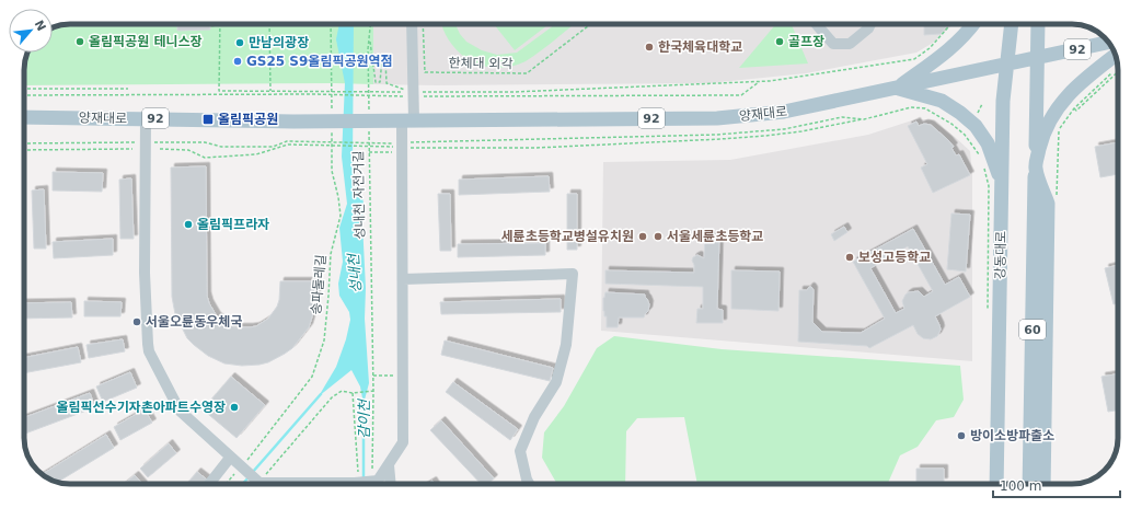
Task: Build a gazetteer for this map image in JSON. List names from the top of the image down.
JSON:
{
  "streets": {
    "main road": [
      "92",
      "양재대로",
      "강동대로",
      "60"
    ],
    "path": ["한체대 외각", "성내천 자전거길", "송파둘레길"]
  },
  "crossings": [
    ["양재대로", "강동대로"],
    ["양재대로", "60"]
  ],
  "water": ["성내천", "감이천"],
  "places": {
    "other": [
      "올림픽공원 테니스장",
      "골프장",
      "만남의광장",
      "한국체육대학교",
      "GS25 S9올림픽공원역점",
      "올림픽프라자",
      "세륜초등학교병설유치원",
      "서울세륜초등학교",
      "보성고등학교",
      "서울오륜동우체국",
      "올림픽선수기자촌아파트수영장",
      "방이소방파출소"
    ],
    "transit": ["올림픽공원"]
  },
  "scale_bar": "100 m",
  "north": "top right"
}
